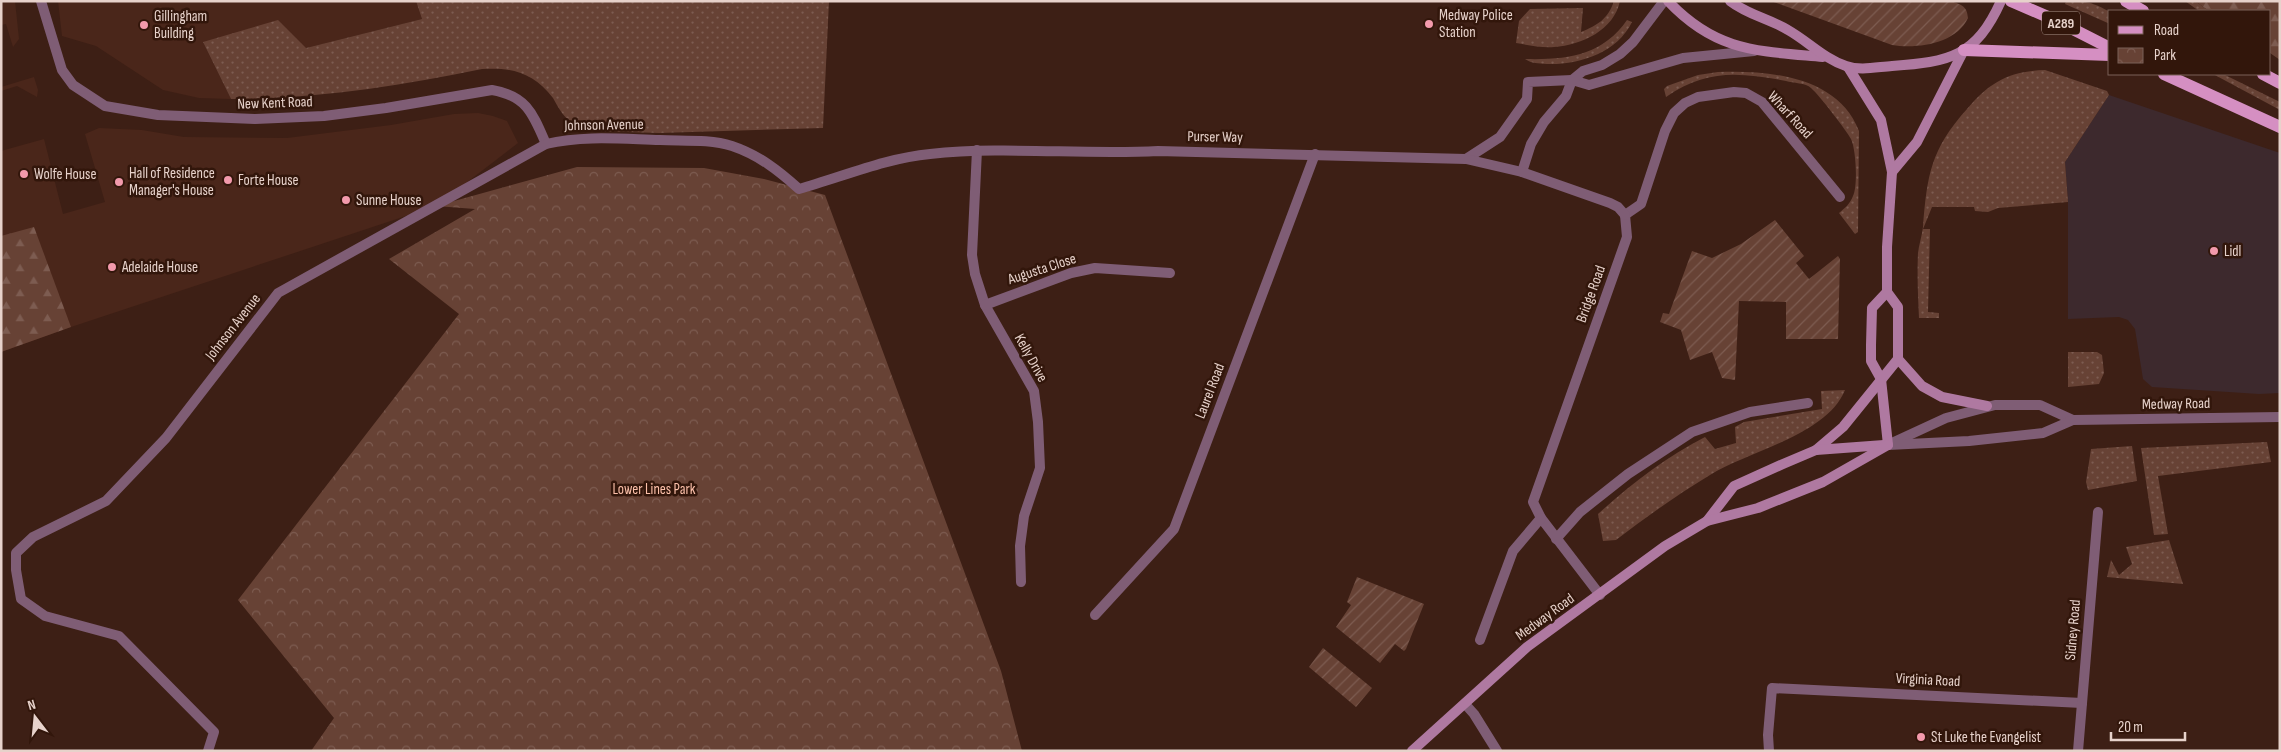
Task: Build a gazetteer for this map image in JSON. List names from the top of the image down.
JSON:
{
  "streets": {
    "main road": ["A289", "Medway Road"],
    "street": [
      "New Kent Road",
      "Wharf Road",
      "Johnson Avenue",
      "Purser Way",
      "Augusta Close",
      "Bridge Road",
      "Kelly Drive",
      "Laurel Road",
      "Sidney Road",
      "Virginia Road"
    ]
  },
  "crossings": [
    ["New Kent Road", "Johnson Avenue"],
    ["Wharf Road", "Purser Way"],
    ["Wharf Road", "Bridge Road"],
    ["Johnson Avenue", "Purser Way"],
    ["Purser Way", "Bridge Road"],
    ["Purser Way", "Kelly Drive"],
    ["Purser Way", "Laurel Road"],
    ["Augusta Close", "Kelly Drive"],
    ["Bridge Road", "Medway Road"],
    ["Sidney Road", "Virginia Road"]
  ],
  "parks": ["Lower Lines Park"],
  "places": [
    "Medway Police Station",
    "Gillingham Building",
    "Wolfe House",
    "Forte House",
    "Hall of Residence Manager's House",
    "Sunne House",
    "Lidl",
    "Adelaide House",
    "St Luke the Evangelist"
  ],
  "legend": ["Road", "Park"],
  "scale_bar": "20 m",
  "north": "top"
}
